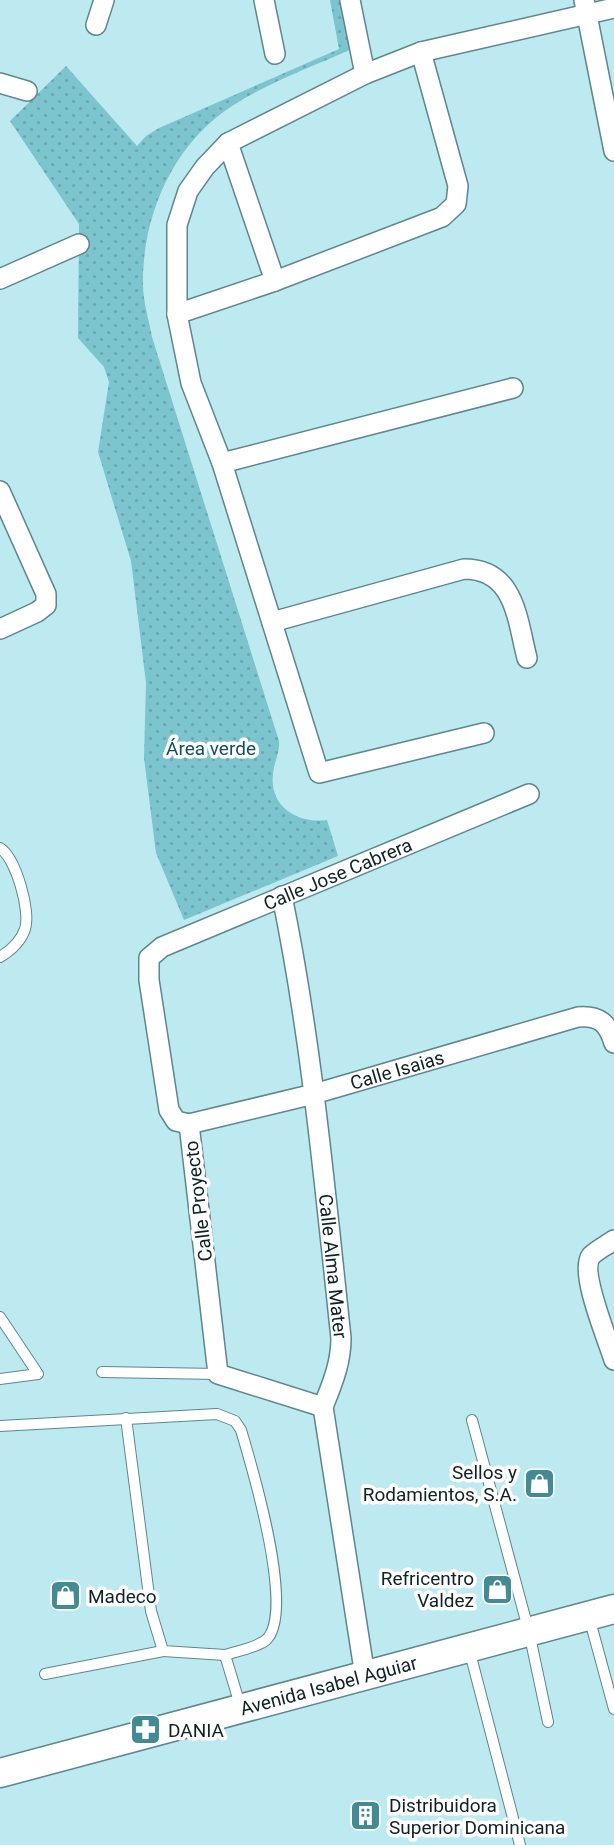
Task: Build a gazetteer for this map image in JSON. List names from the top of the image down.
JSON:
{
  "streets": {
    "main road": ["Avenida Isabel Aguiar"],
    "street": [
      "Calle Jose Cabrera",
      "Calle Isaias",
      "Calle Proyecto",
      "Calle Alma Mater"
    ]
  },
  "crossings": [
    ["Calle Jose Cabrera", "Calle Proyecto"],
    ["Calle Jose Cabrera", "Calle Alma Mater"],
    ["Calle Isaias", "Calle Proyecto"],
    ["Calle Isaias", "Calle Alma Mater"]
  ],
  "parks": ["Área verde"],
  "places": {
    "shop": ["Sellos y Rodamientos, S.A.", "Refricentro Valdez", "Madeco"],
    "pharmacy": ["DANIA"],
    "building": ["Distribuidora Superior Dominicana"]
  }
}
